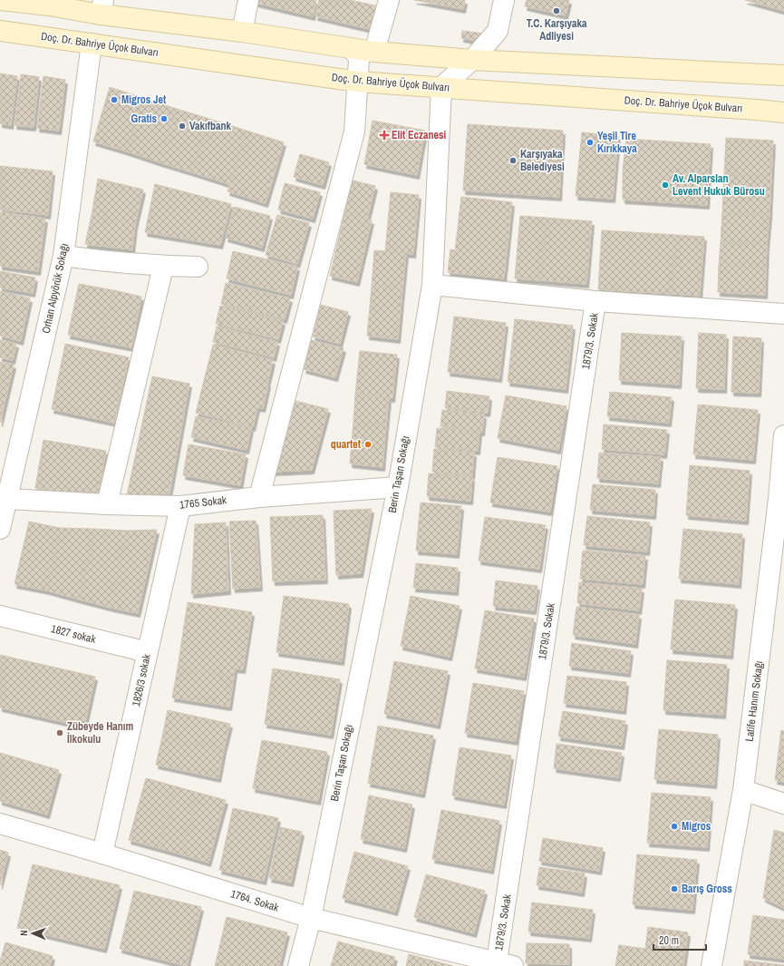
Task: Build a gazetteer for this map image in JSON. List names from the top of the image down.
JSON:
{
  "streets": {
    "main road": ["Doç. Dr. Bahriye Üçok Bulvarı"],
    "street": [
      "Orhan Alpyörük Sokağı",
      "1879/3. Sokak",
      "Berin Taşan Sokağı",
      "1765 Sokak",
      "1827 sokak",
      "1826/3 sokak",
      "Latife Hanım Sokağı",
      "1764. Sokak"
    ]
  },
  "crossings": [
    ["Doç. Dr. Bahriye Üçok Bulvarı", "Orhan Alpyörük Sokağı"],
    ["Doç. Dr. Bahriye Üçok Bulvarı", "Berin Taşan Sokağı"],
    ["Orhan Alpyörük Sokağı", "1765 Sokak"],
    ["1879/3. Sokak", "1764. Sokak"],
    ["Berin Taşan Sokağı", "1765 Sokak"],
    ["Berin Taşan Sokağı", "1764. Sokak"],
    ["1765 Sokak", "1826/3 sokak"],
    ["1827 sokak", "1826/3 sokak"],
    ["1826/3 sokak", "1764. Sokak"]
  ],
  "places": {
    "other": [
      "T.C. Karşıyaka Adliyesi",
      "Migros Jet",
      "Gratis",
      "Vakıfbank",
      "Yeşil Tire Kırıkkaya",
      "Karşıyaka Belediyesi",
      "Av. Alparslan Levent Hukuk Bürosu",
      "quartet",
      "Zübeyde Hanım İlkokulu",
      "Migros",
      "Barış Gross"
    ],
    "health": ["Elit Eczanesi"]
  },
  "scale_bar": "20 m",
  "north": "left"
}
